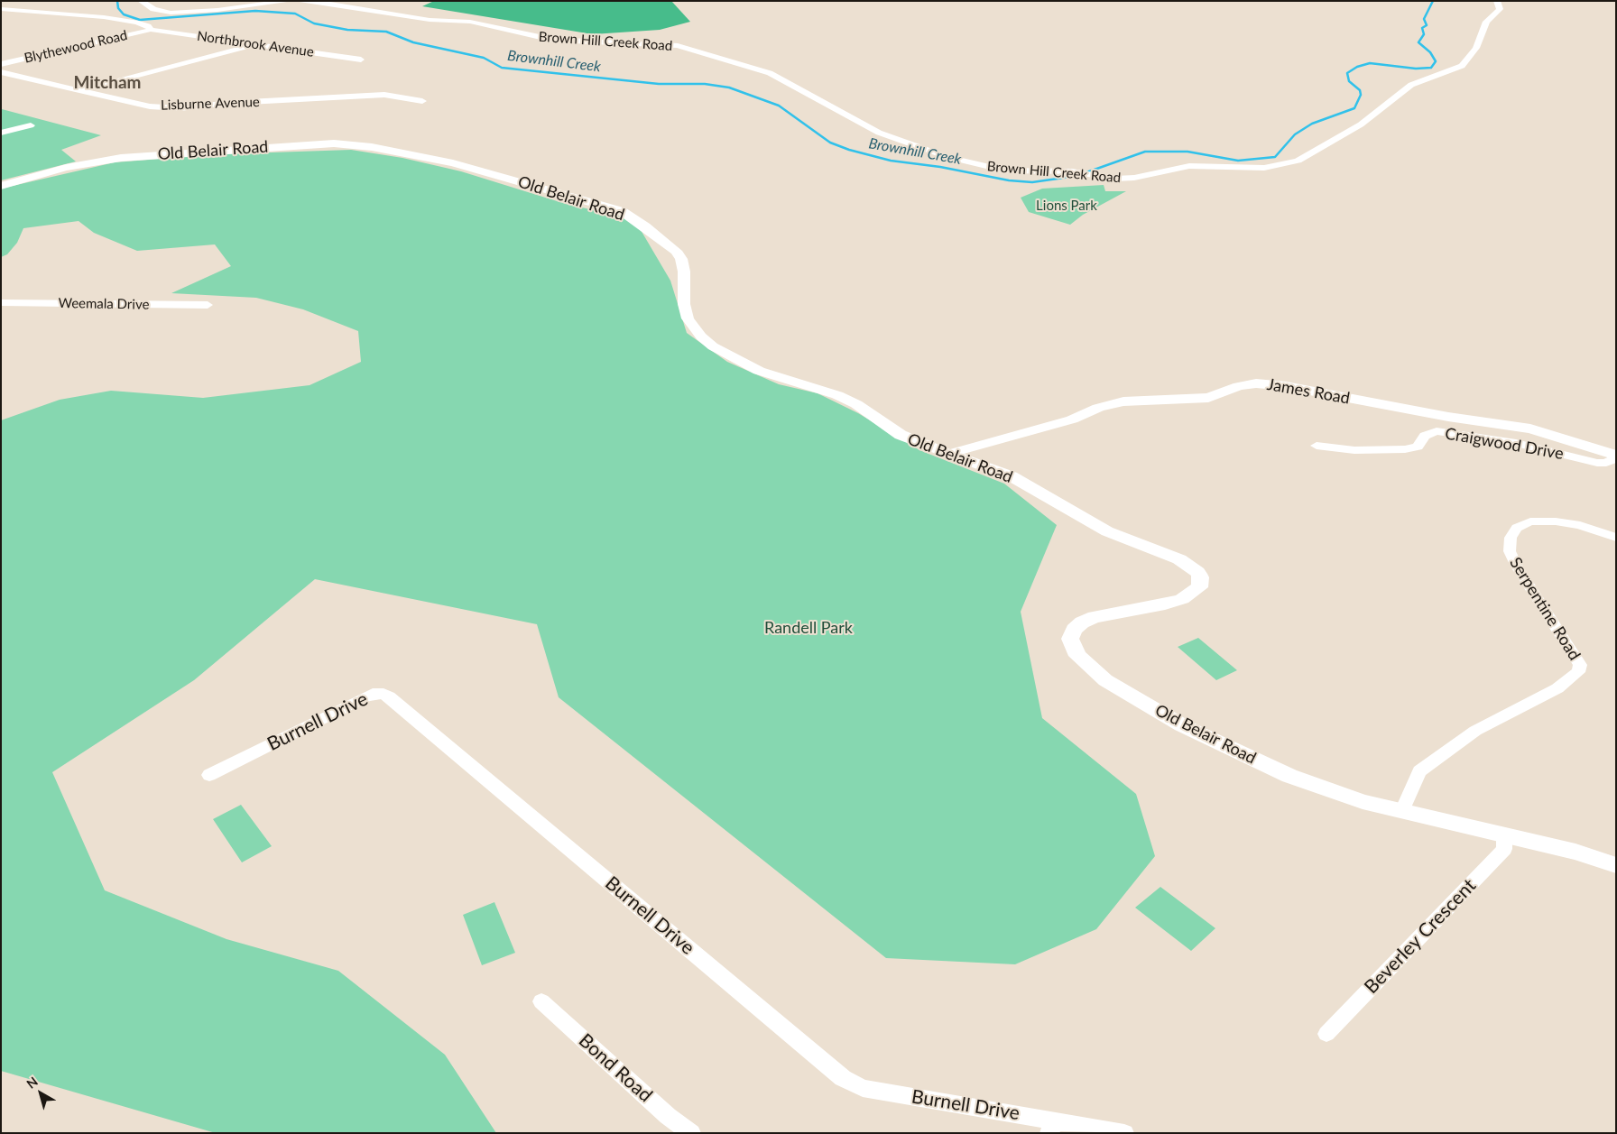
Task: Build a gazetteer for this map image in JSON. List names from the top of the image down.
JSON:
{
  "streets": {
    "main road": ["Old Belair Road", "James Road"],
    "street": [
      "Brown Hill Creek Road",
      "Northbrook Avenue",
      "Blythewood Road",
      "Lisburne Avenue",
      "Weemala Drive",
      "Craigwood Drive",
      "Serpentine Road",
      "Burnell Drive",
      "Beverley Crescent",
      "Bond Road"
    ]
  },
  "crossings": [
    ["Northbrook Avenue", "Blythewood Road"],
    ["Old Belair Road", "James Road"],
    ["Old Belair Road", "Serpentine Road"],
    ["Old Belair Road", "Beverley Crescent"],
    ["James Road", "Craigwood Drive"]
  ],
  "districts": ["Mitcham"],
  "water": ["Brownhill Creek"],
  "parks": ["Lions Park", "Randell Park"],
  "north": "top left"
}
